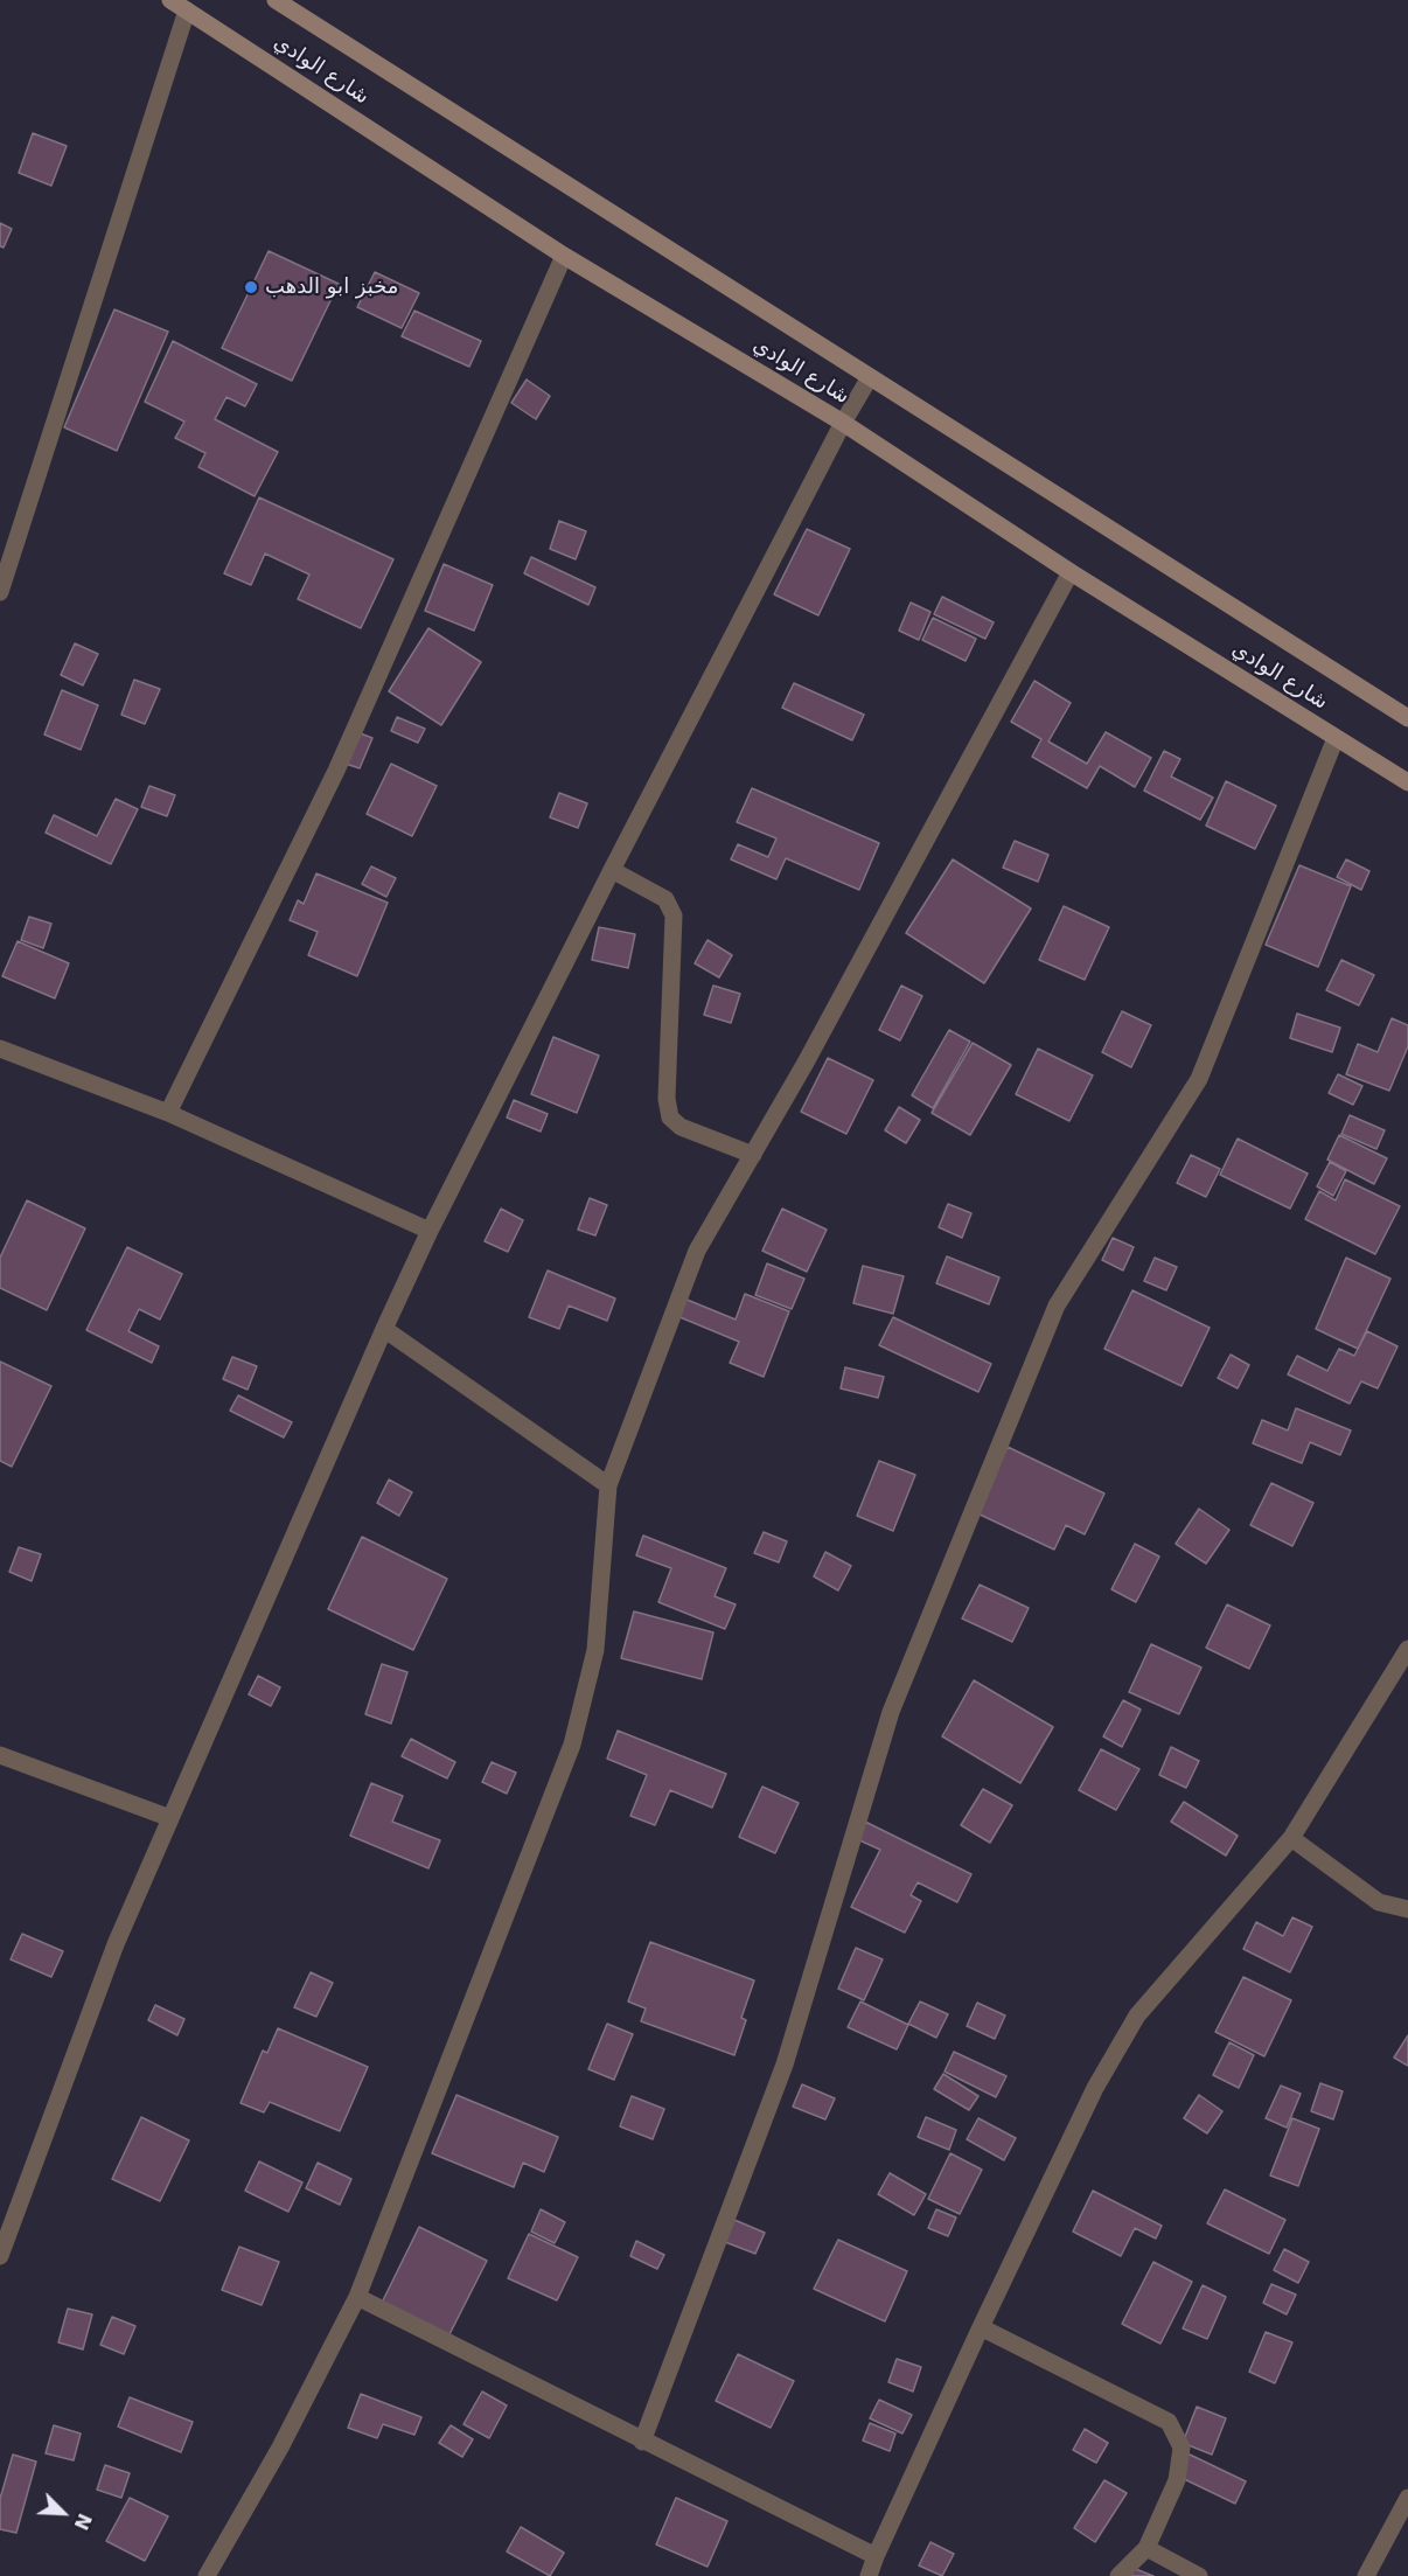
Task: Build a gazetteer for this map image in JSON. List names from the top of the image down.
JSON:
{
  "streets": {
    "main road": ["شارع الوادي"]
  },
  "places": ["مخبز ابو الدهب"],
  "north": "bottom right"
}
